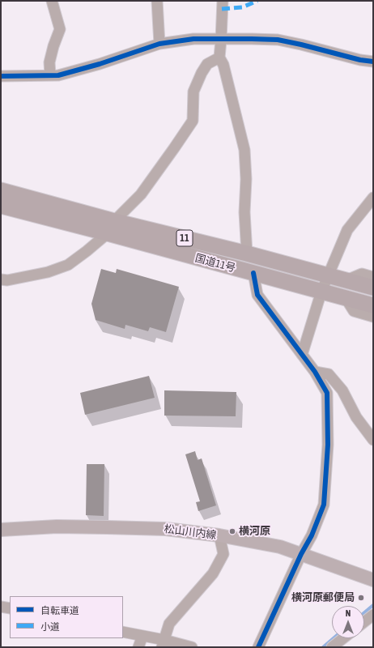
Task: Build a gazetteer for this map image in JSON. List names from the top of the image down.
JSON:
{
  "streets": {
    "highway": ["11", "国道11号"],
    "main road": ["松山川内線"]
  },
  "places": ["横河原", "横河原郵便局"],
  "legend": ["自転車道", "小道"],
  "north": "top"
}
